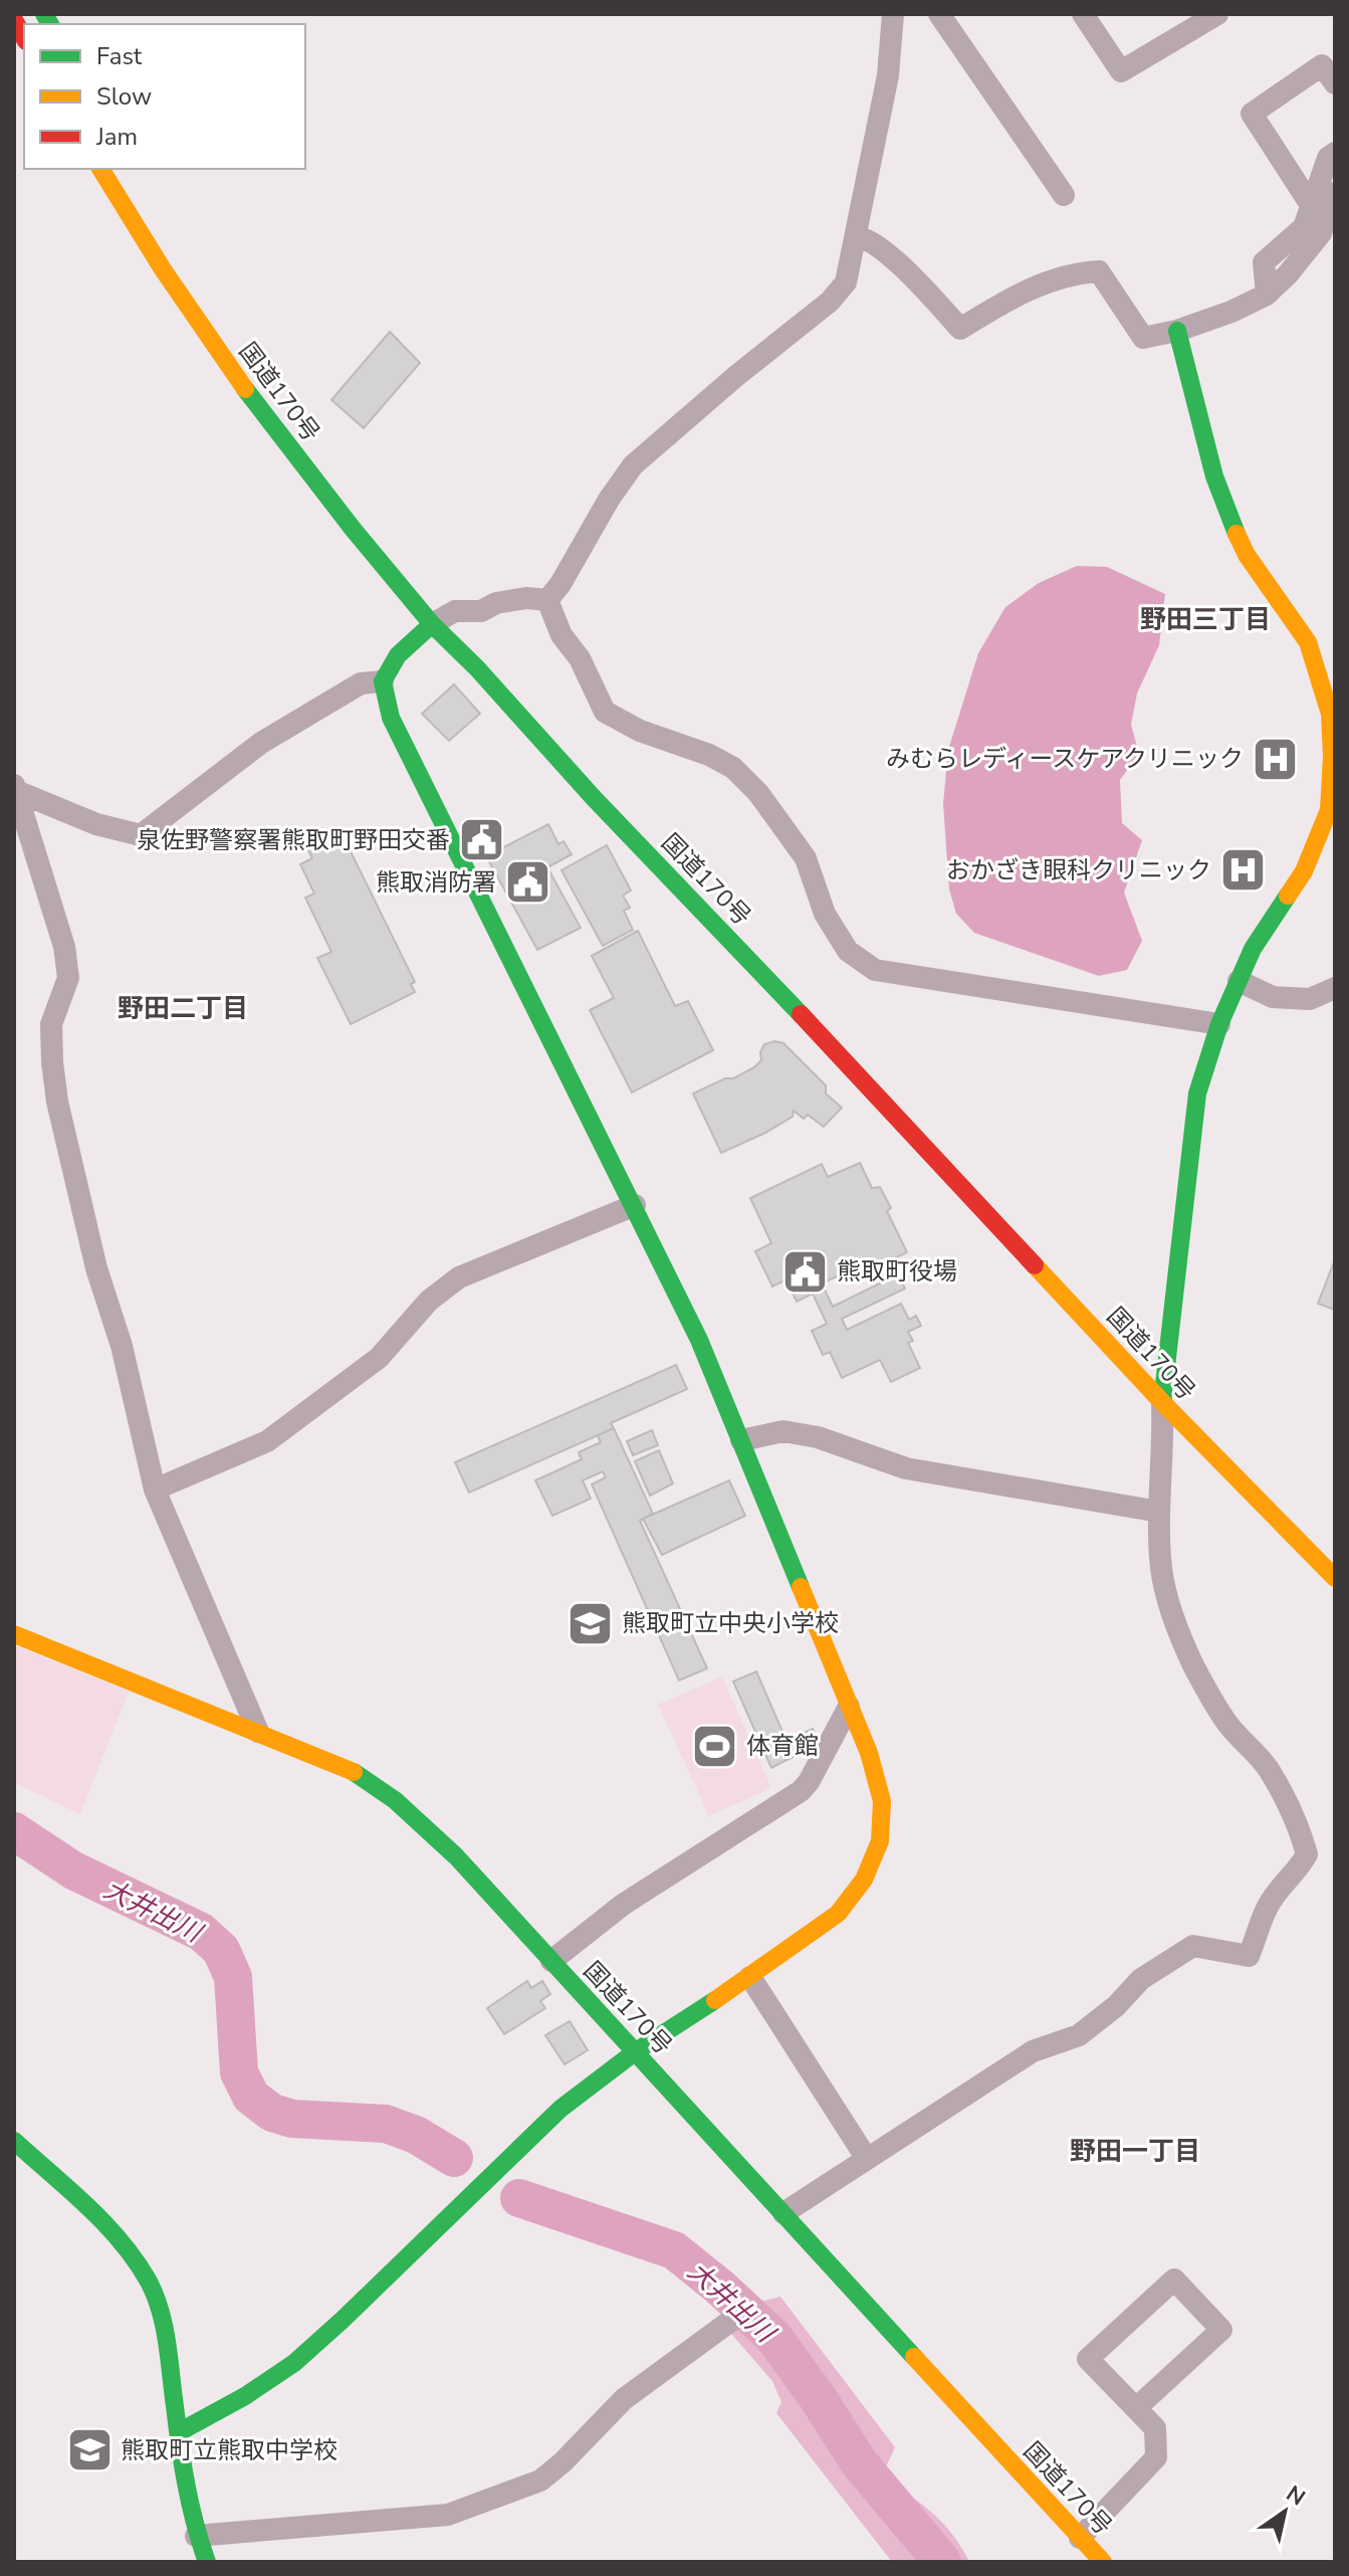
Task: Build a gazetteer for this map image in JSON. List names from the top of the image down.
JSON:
{
  "streets": {
    "main road": ["国道170号"]
  },
  "districts": ["野田三丁目", "野田二丁目", "野田一丁目"],
  "water": ["大井出川"],
  "places": {
    "hospital": ["みむらレディースケアクリニック", "おかざき眼科クリニック"],
    "public building": ["泉佐野警察署熊取町野田交番", "熊取消防署", "熊取町役場"],
    "school or university": ["熊取町立中央小学校", "熊取町立熊取中学校"],
    "sports": ["体育館"]
  },
  "legend": ["Fast", "Slow", "Jam"],
  "north": "top right"
}
